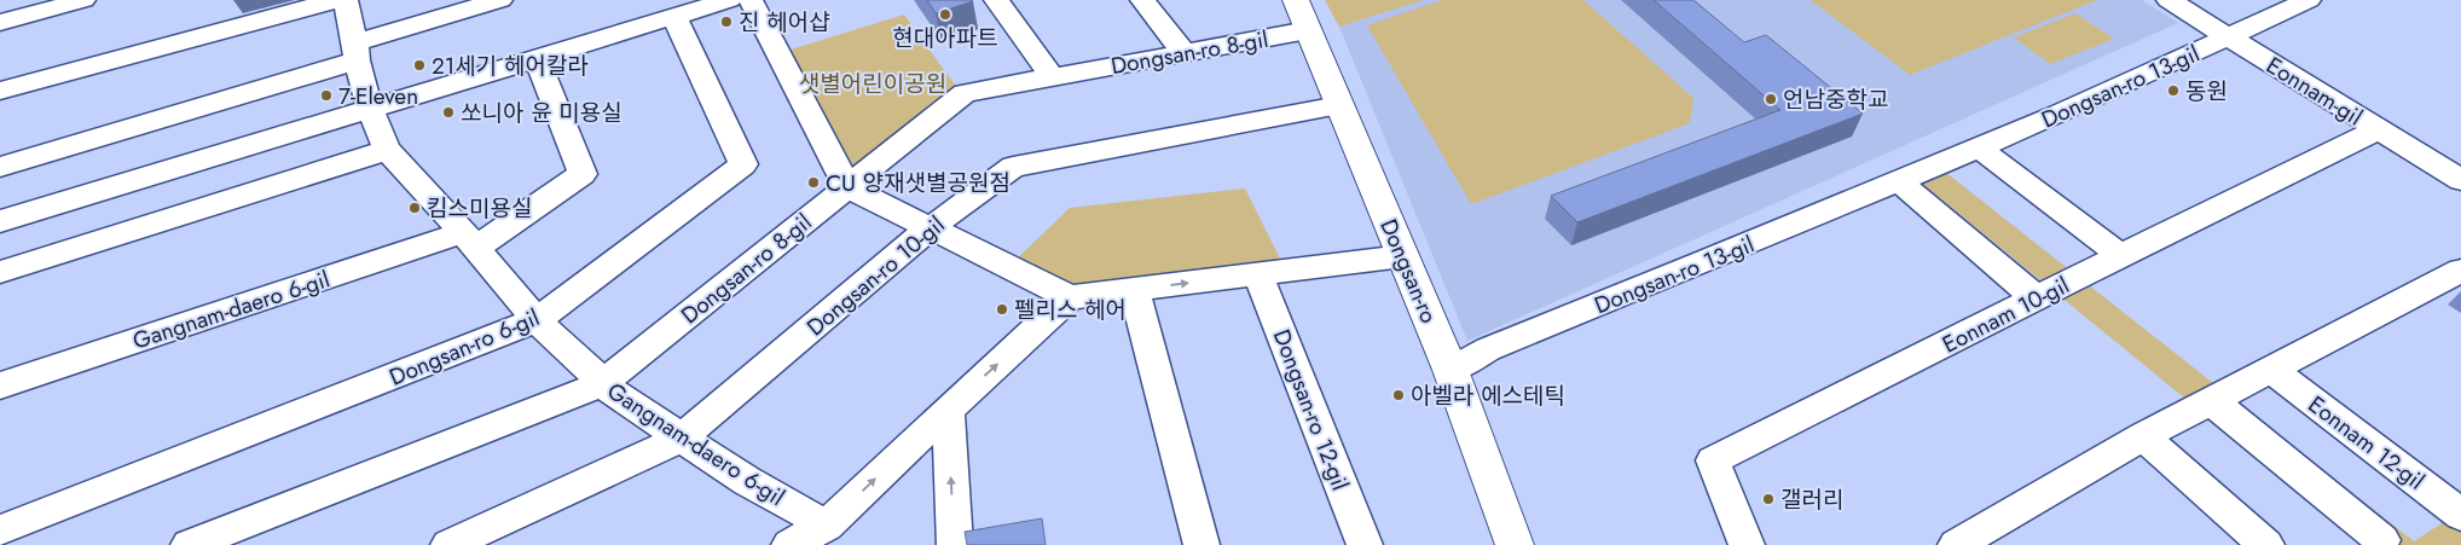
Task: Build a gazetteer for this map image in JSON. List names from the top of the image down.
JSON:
{
  "streets": {
    "street": [
      "Dongsan-ro 8-gil",
      "Dongsan-ro 13-gil",
      "Eonnam-gil",
      "Dongsan-ro",
      "Dongsan-ro 10-gil",
      "Gangnam-daero 6-gil",
      "Eonnam 10-gil",
      "Dongsan-ro 6-gil",
      "Dongsan-ro 12-gil",
      "Eonnam 12-gil"
    ]
  },
  "crossings": [
    ["Dongsan-ro 8-gil", "Dongsan-ro"],
    ["Dongsan-ro 8-gil", "Gangnam-daero 6-gil"],
    ["Dongsan-ro 13-gil", "Eonnam-gil"],
    ["Dongsan-ro 13-gil", "Dongsan-ro"],
    ["Eonnam-gil", "Eonnam 10-gil"],
    ["Dongsan-ro", "Dongsan-ro 10-gil"],
    ["Dongsan-ro 10-gil", "Gangnam-daero 6-gil"],
    ["Gangnam-daero 6-gil", "Dongsan-ro 6-gil"]
  ],
  "parks": ["샛별어린이공원"],
  "places": [
    "현대아파트",
    "진 헤어샵",
    "21세기 헤어칼라",
    "동원",
    "7-Eleven",
    "언남중학교",
    "쏘니아 윤 미용실",
    "CU 양재샛별공원점",
    "킴스미용실",
    "펠리스 헤어",
    "아벨라 에스테틱",
    "갤러리"
  ]
}
